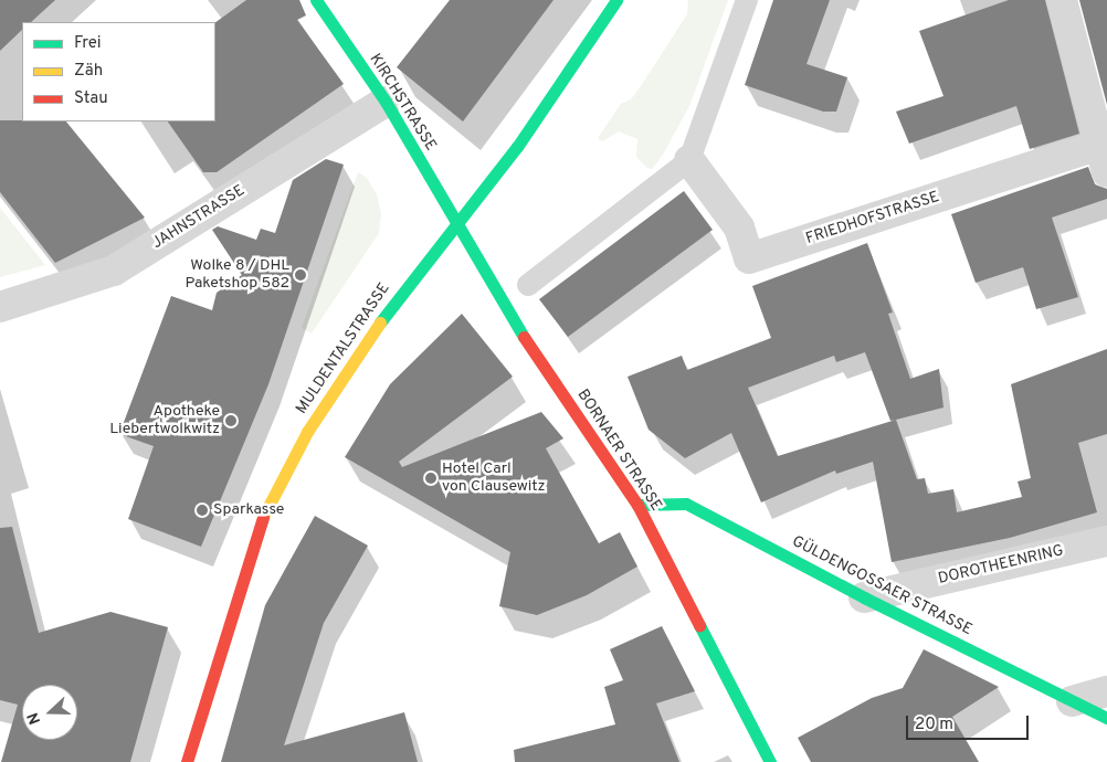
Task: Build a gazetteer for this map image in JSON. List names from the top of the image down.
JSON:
{
  "streets": {
    "main road": [
      "KIRCHSTRASSE",
      "MULDENTALSTRASSE",
      "BORNAER STRASSE",
      "GÜLDENGOSSAER STRASSE"
    ],
    "street": ["JAHNSTRASSE", "FRIEDHOFSTRASSE", "DOROTHEENRING"]
  },
  "crossings": [
    ["KIRCHSTRASSE", "JAHNSTRASSE"],
    ["KIRCHSTRASSE", "MULDENTALSTRASSE"],
    ["KIRCHSTRASSE", "BORNAER STRASSE"],
    ["MULDENTALSTRASSE", "BORNAER STRASSE"],
    ["BORNAER STRASSE", "GÜLDENGOSSAER STRASSE"],
    ["DOROTHEENRING", "GÜLDENGOSSAER STRASSE"]
  ],
  "places": [
    "Wolke 8 / DHL Paketshop 582",
    "Apotheke Liebertwolkwitz",
    "Hotel Carl von Clausewitz",
    "Sparkasse"
  ],
  "legend": ["Frei", "Zäh", "Stau"],
  "scale_bar": "20 m",
  "north": "left"
}
